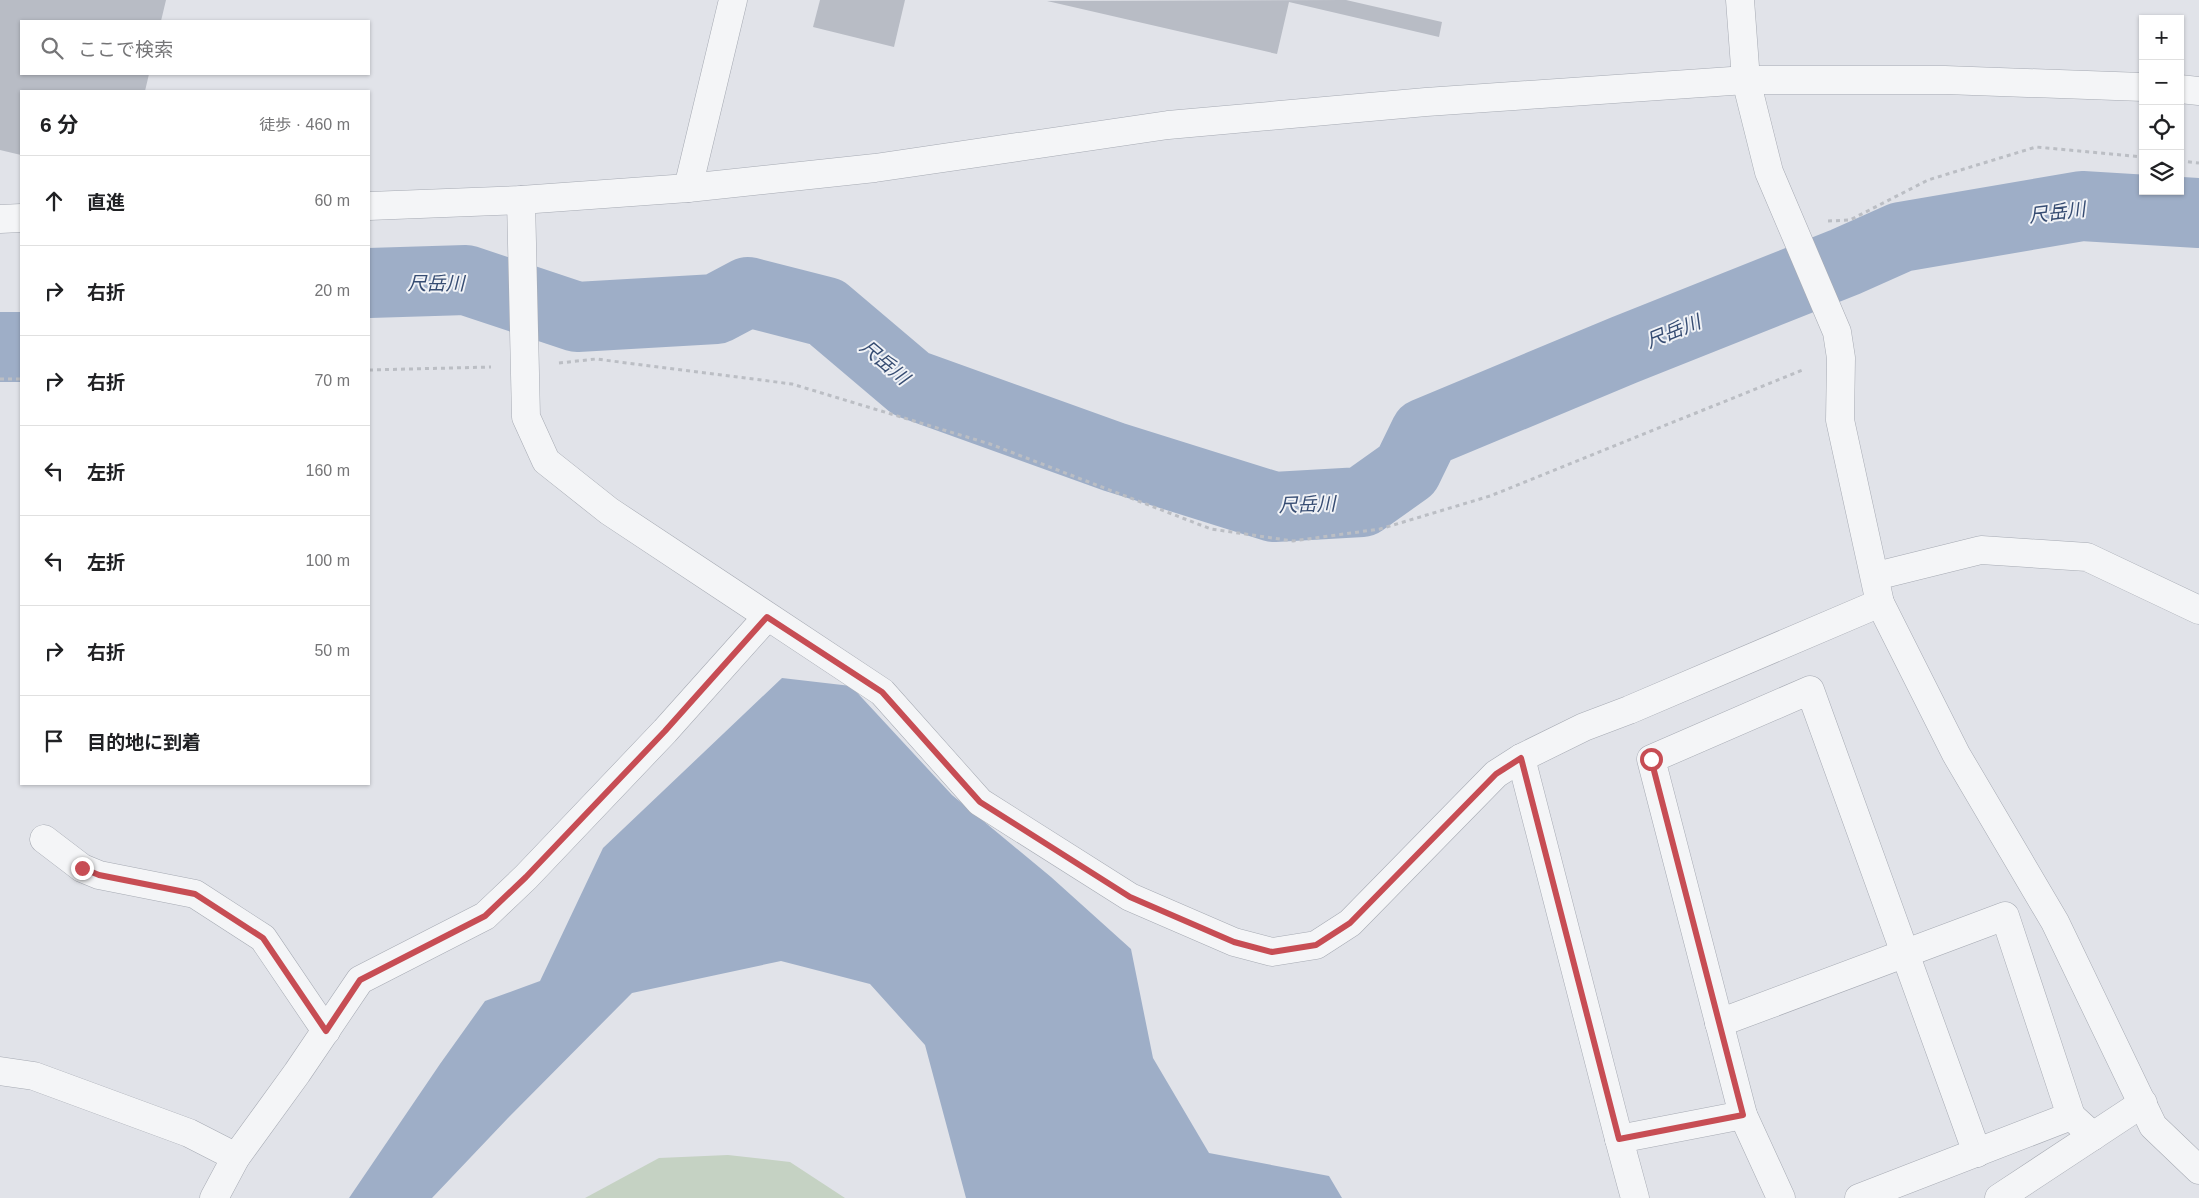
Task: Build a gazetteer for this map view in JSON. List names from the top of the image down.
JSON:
{
  "water": ["尺岳川"],
  "page": {
    "map_buttons": ["+", "−"],
    "search": "ここで検索",
    "heading": ["6 分", "徒歩 · 460 m"],
    "list": [
      ["直進", "60 m"],
      ["右折", "20 m"],
      ["右折", "70 m"],
      ["左折", "160 m"],
      ["左折", "100 m"],
      ["右折", "50 m"],
      "目的地に到着"
    ]
  }
}
